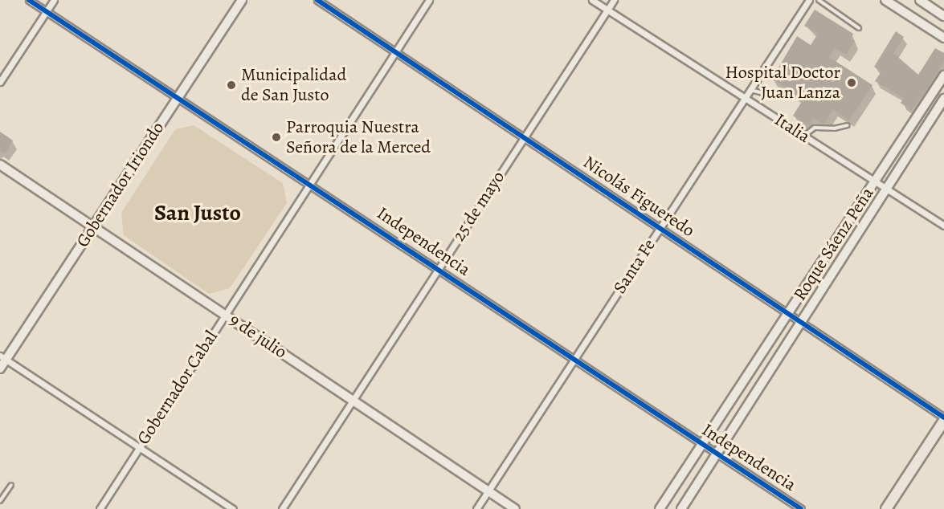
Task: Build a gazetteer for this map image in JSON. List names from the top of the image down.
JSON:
{
  "streets": {
    "main road": ["Gobernador Iriondo", "Roque Sáenz Peña", "9 de julio"],
    "street": [
      "Italia",
      "Nicolás Figueredo",
      "25 de mayo",
      "Independencia",
      "Santa Fe",
      "Gobernador Cabal"
    ]
  },
  "crossings": [
    ["Italia", "25 de mayo"],
    ["Italia", "Roque Sáenz Peña"],
    ["Italia", "Santa Fe"],
    ["Gobernador Iriondo", "Independencia"],
    ["Gobernador Iriondo", "9 de julio"],
    ["Nicolás Figueredo", "25 de mayo"],
    ["Nicolás Figueredo", "Roque Sáenz Peña"],
    ["Nicolás Figueredo", "Santa Fe"],
    ["Nicolás Figueredo", "Gobernador Cabal"],
    ["25 de mayo", "Independencia"],
    ["25 de mayo", "9 de julio"],
    ["Independencia", "Roque Sáenz Peña"],
    ["Independencia", "Santa Fe"],
    ["Independencia", "Gobernador Cabal"],
    ["Santa Fe", "9 de julio"],
    ["9 de julio", "Gobernador Cabal"]
  ],
  "districts": ["San Justo"],
  "places": ["Hospital Doctor Juan Lanza", "Municipalidad de San Justo", "Parroquia Nuestra Señora de la Merced"]
}
